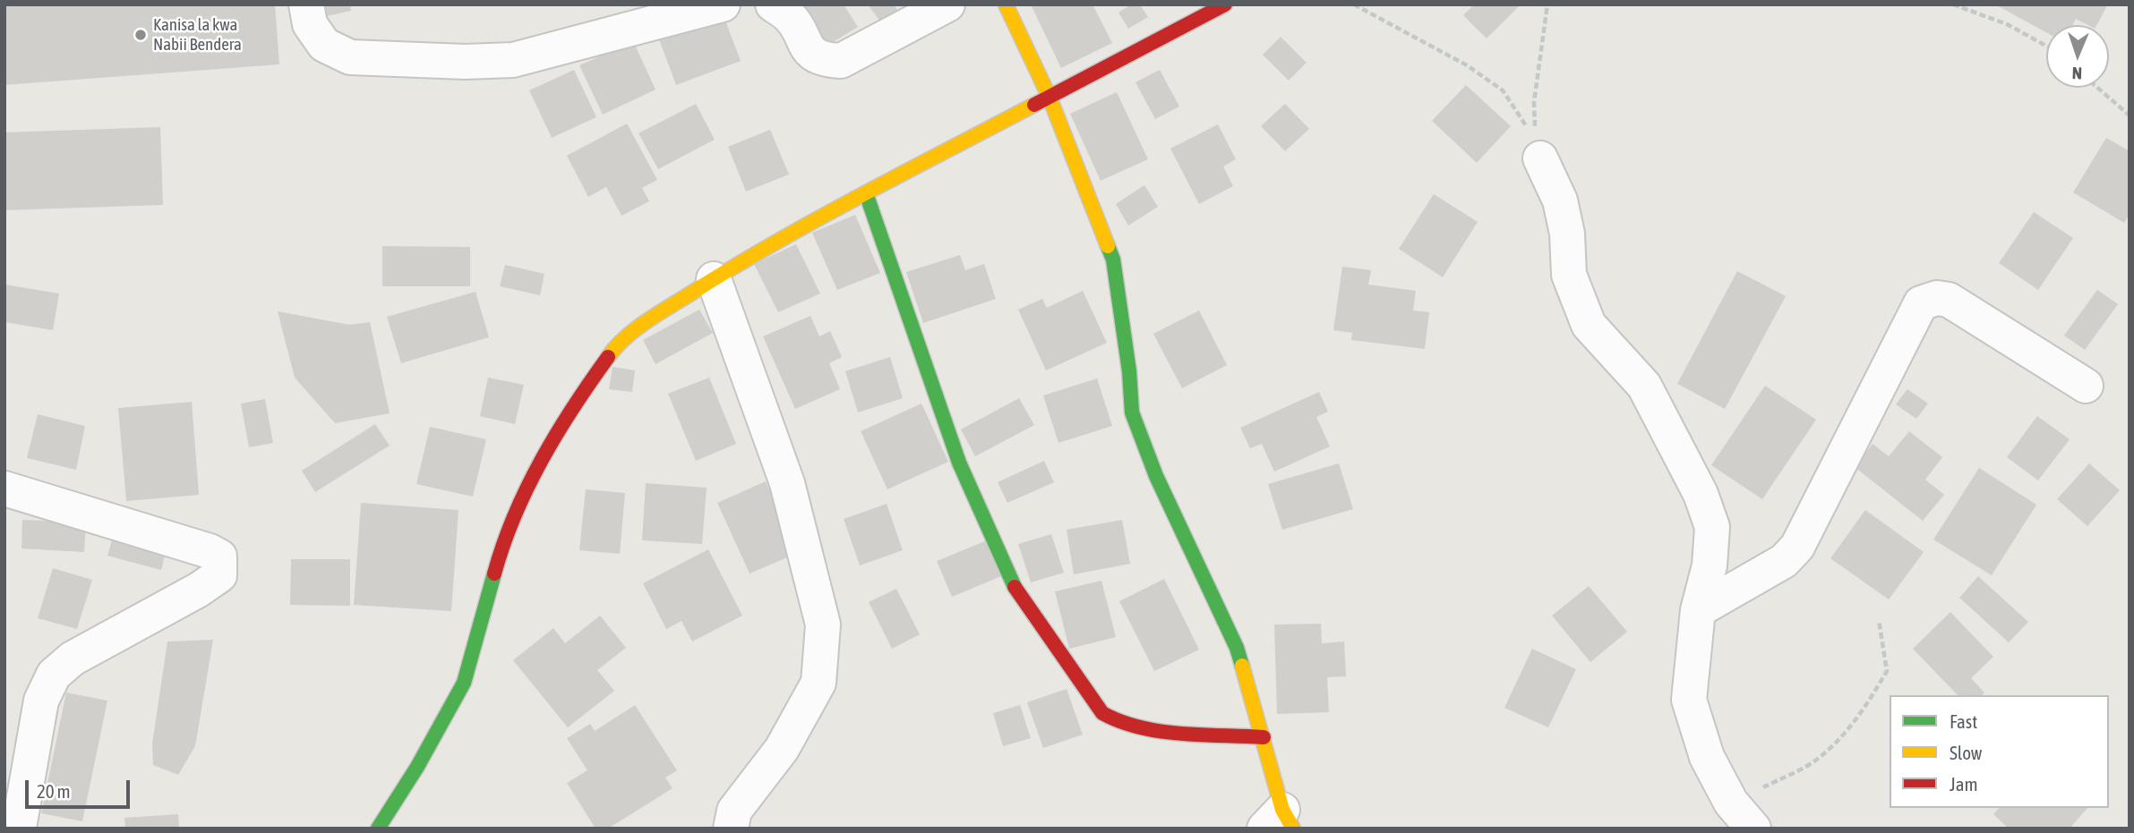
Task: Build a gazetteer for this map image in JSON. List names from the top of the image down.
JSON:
{
  "places": ["Kanisa la kwa Nabii Bendera"],
  "legend": ["Fast", "Slow", "Jam"],
  "scale_bar": "20 m",
  "north": "bottom"
}
